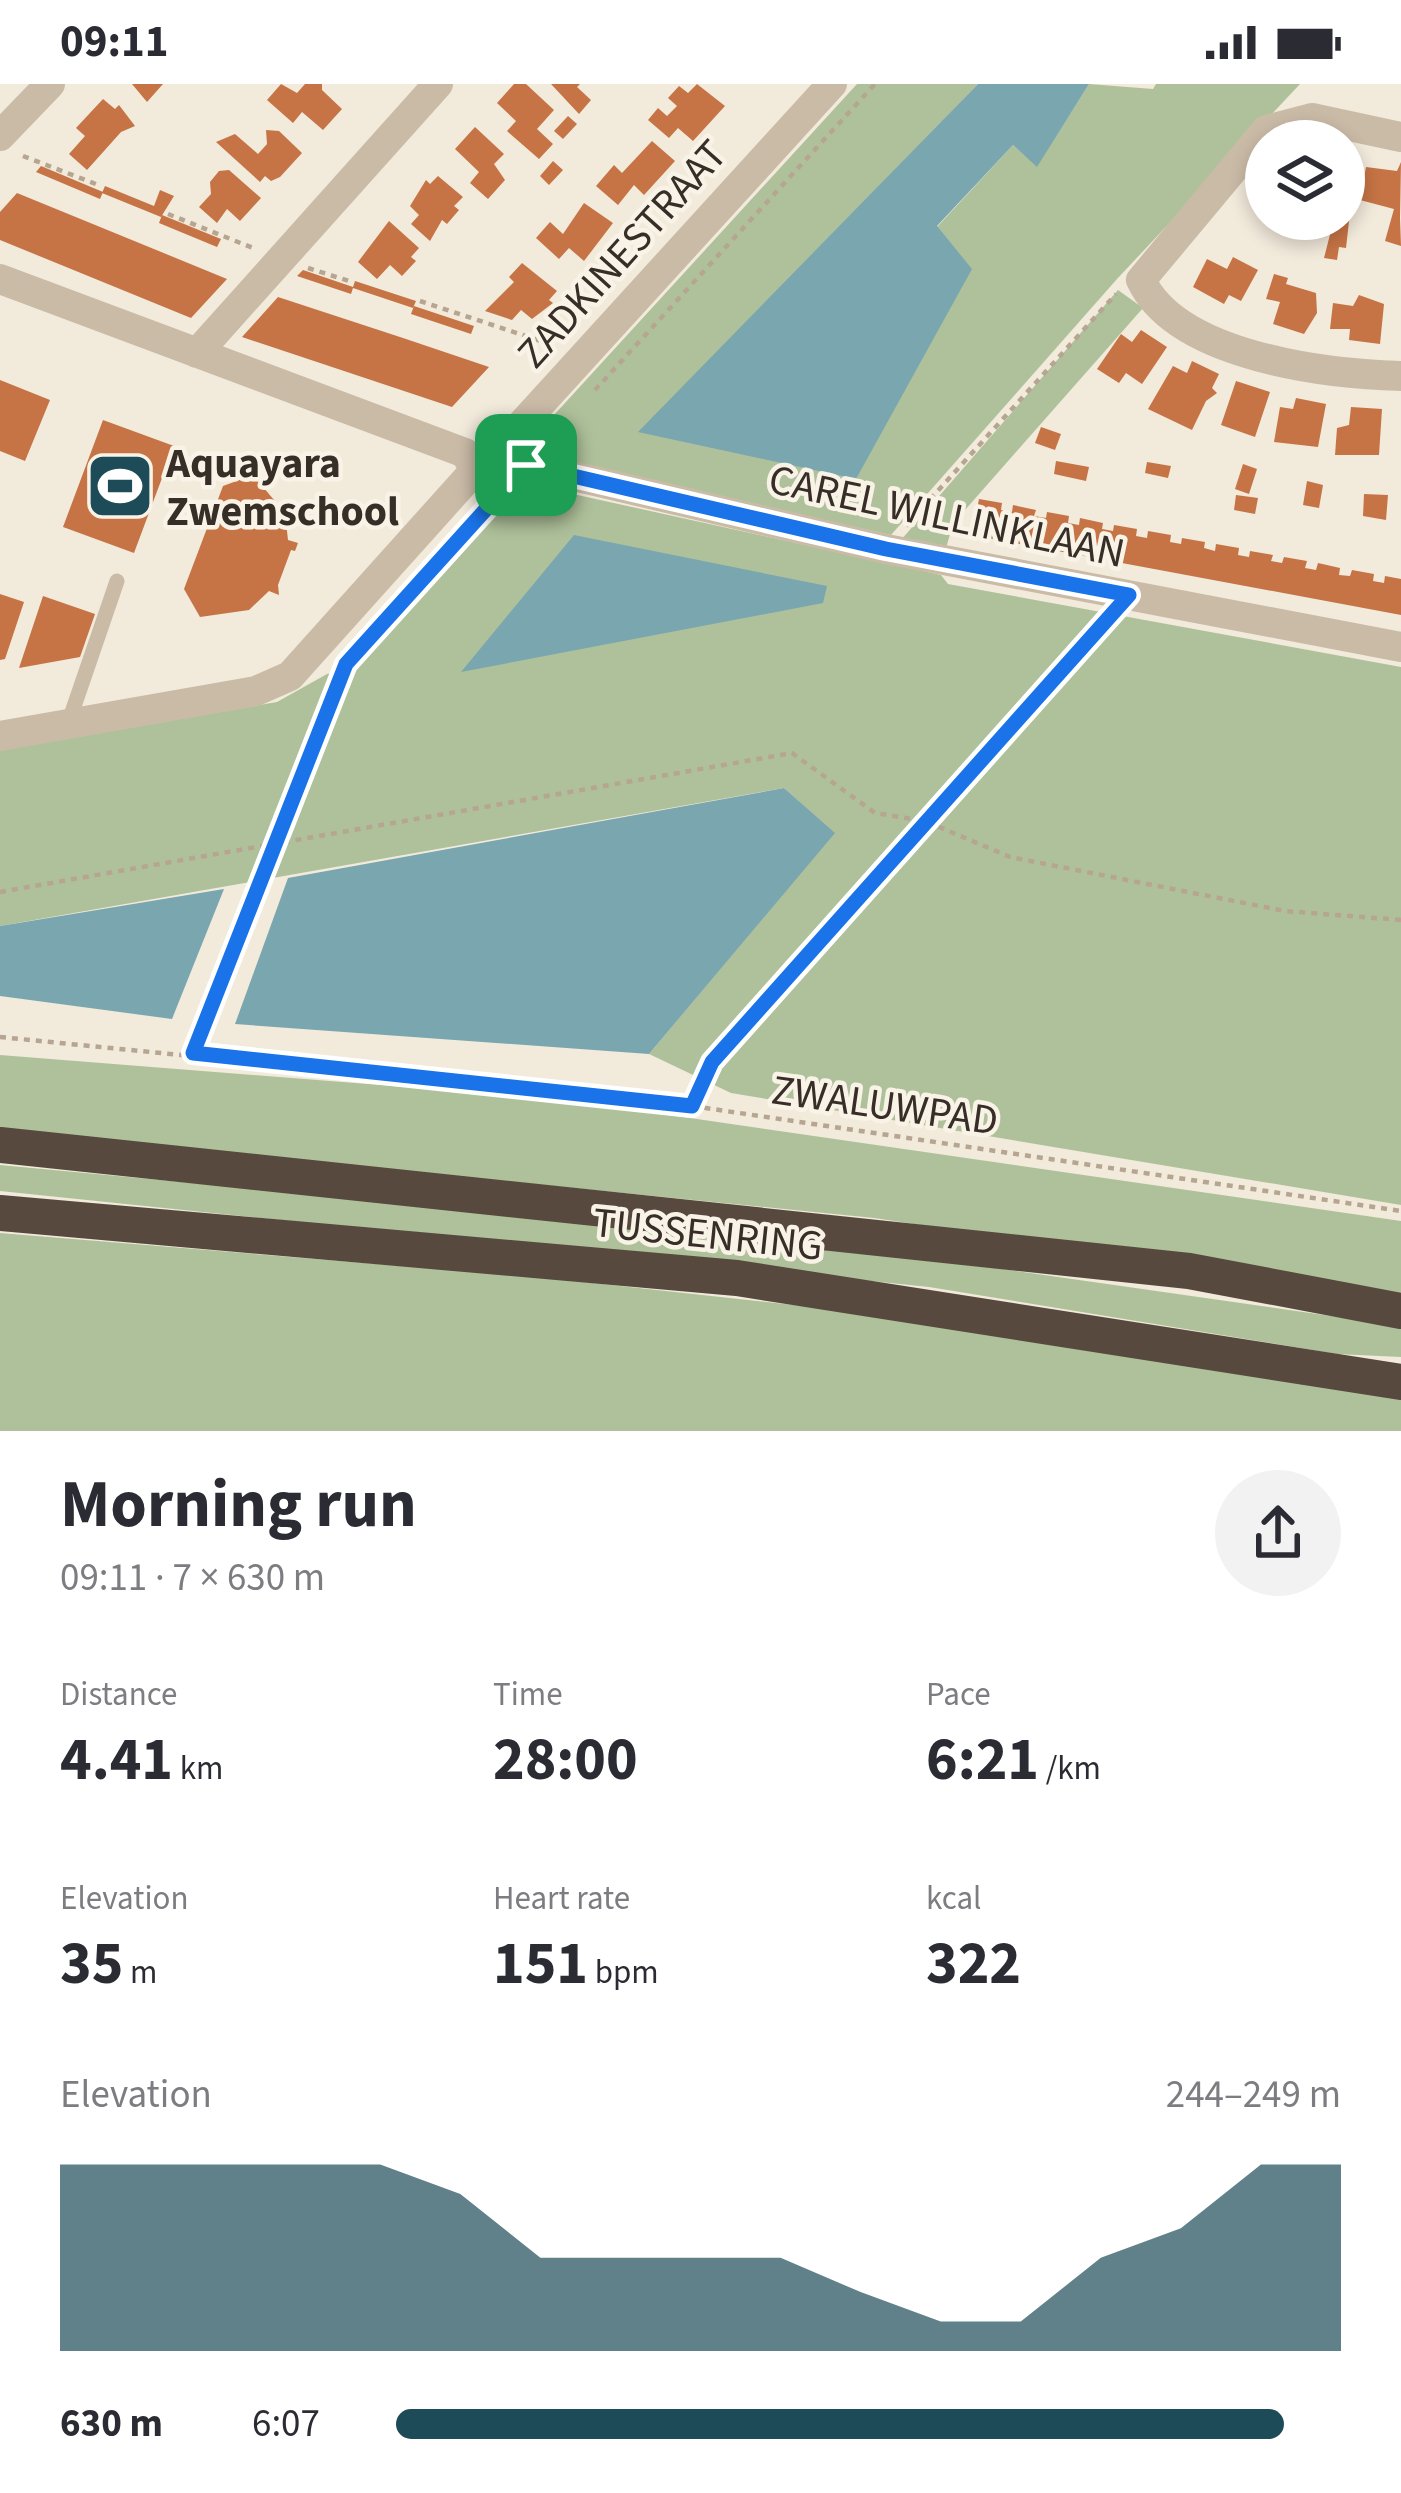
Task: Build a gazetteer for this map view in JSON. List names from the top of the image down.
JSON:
{
  "streets": {
    "highway": ["TUSSENRING"],
    "street": ["ZADKINESTRAAT", "CAREL WILLINKLAAN"],
    "path": ["ZWALUWPAD"]
  },
  "crossings": [
    ["ZADKINESTRAAT", "CAREL WILLINKLAAN"]
  ],
  "places": {
    "sports": ["Aquayara Zwemschool"]
  },
  "page": {
    "status": "09:11",
    "heading": ["Morning run", "09:11 · 7 × 630 m"],
    "stats": [
      ["Distance", "4.41 km"],
      ["Time", "28:00"],
      ["Pace", "6:21 /km"],
      ["Elevation", "35 m"],
      ["Heart rate", "151 bpm"],
      ["kcal", "322"]
    ],
    "chart": ["Elevation", "244–249 m"],
    "list": [
      {
        "name": "630 m",
        "note": "6:07"
      }
    ]
  }
}
